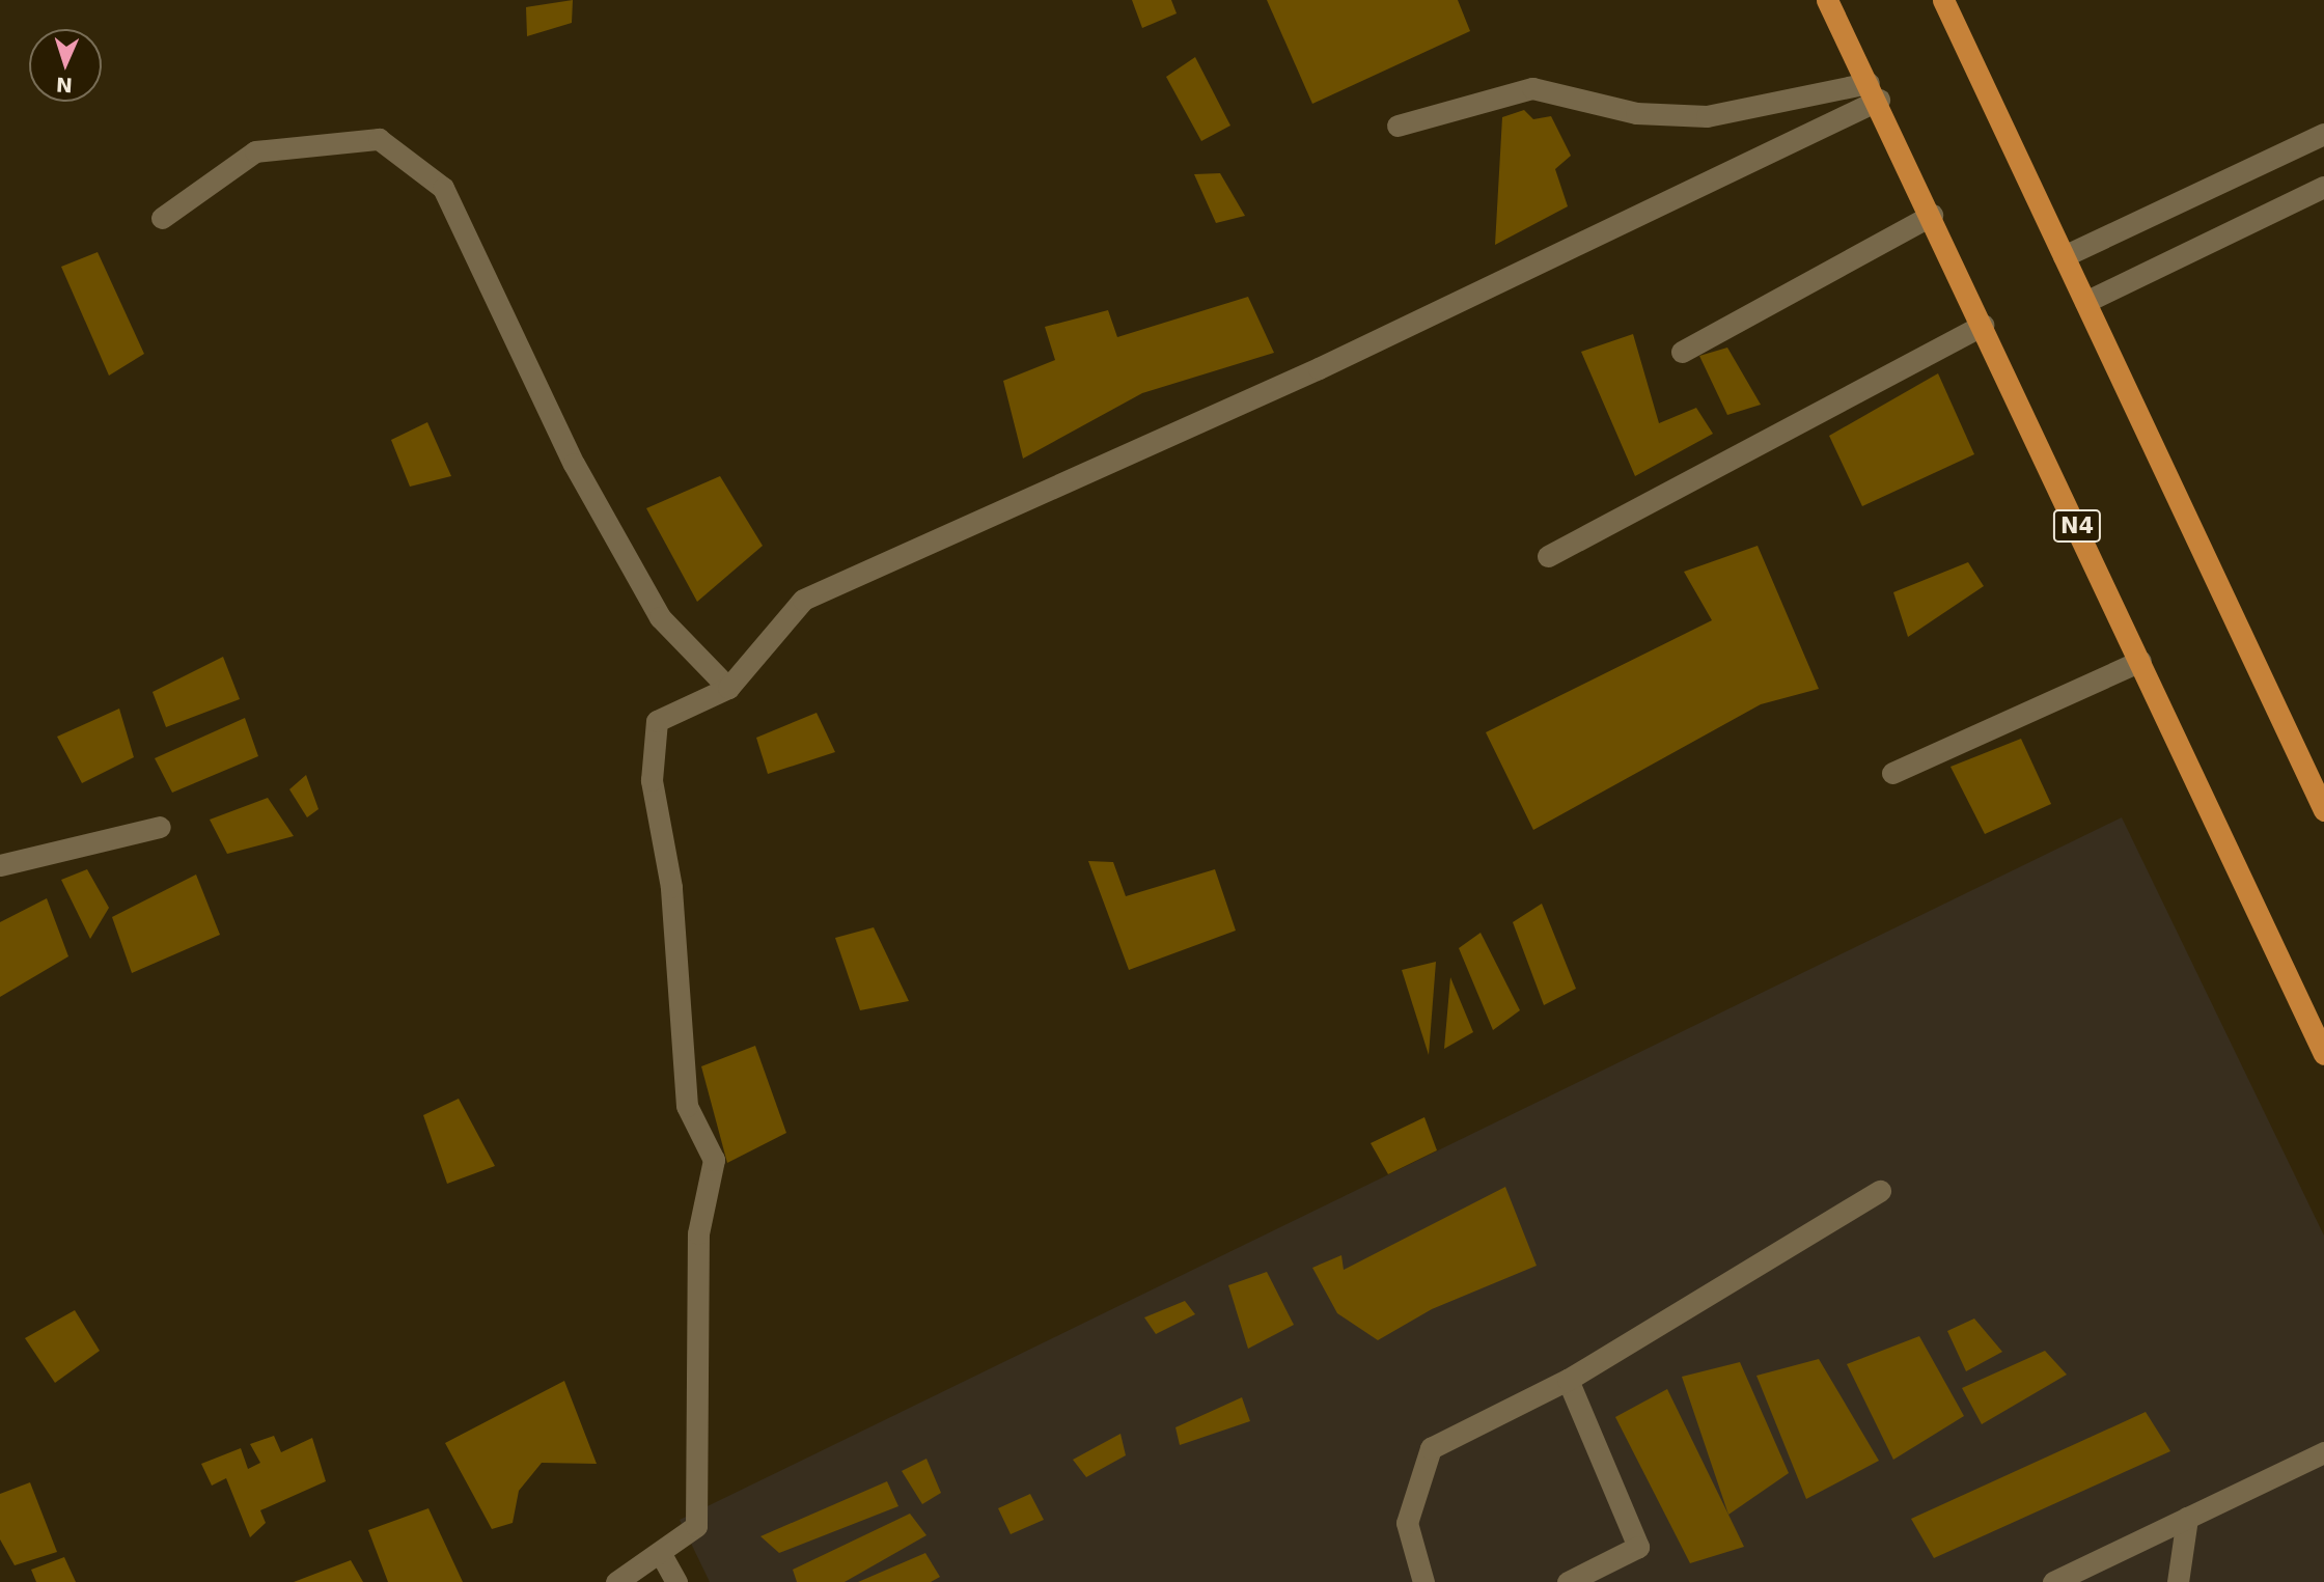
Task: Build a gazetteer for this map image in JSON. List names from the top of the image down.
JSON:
{
  "streets": {
    "highway": ["N4"]
  },
  "north": "bottom"
}
